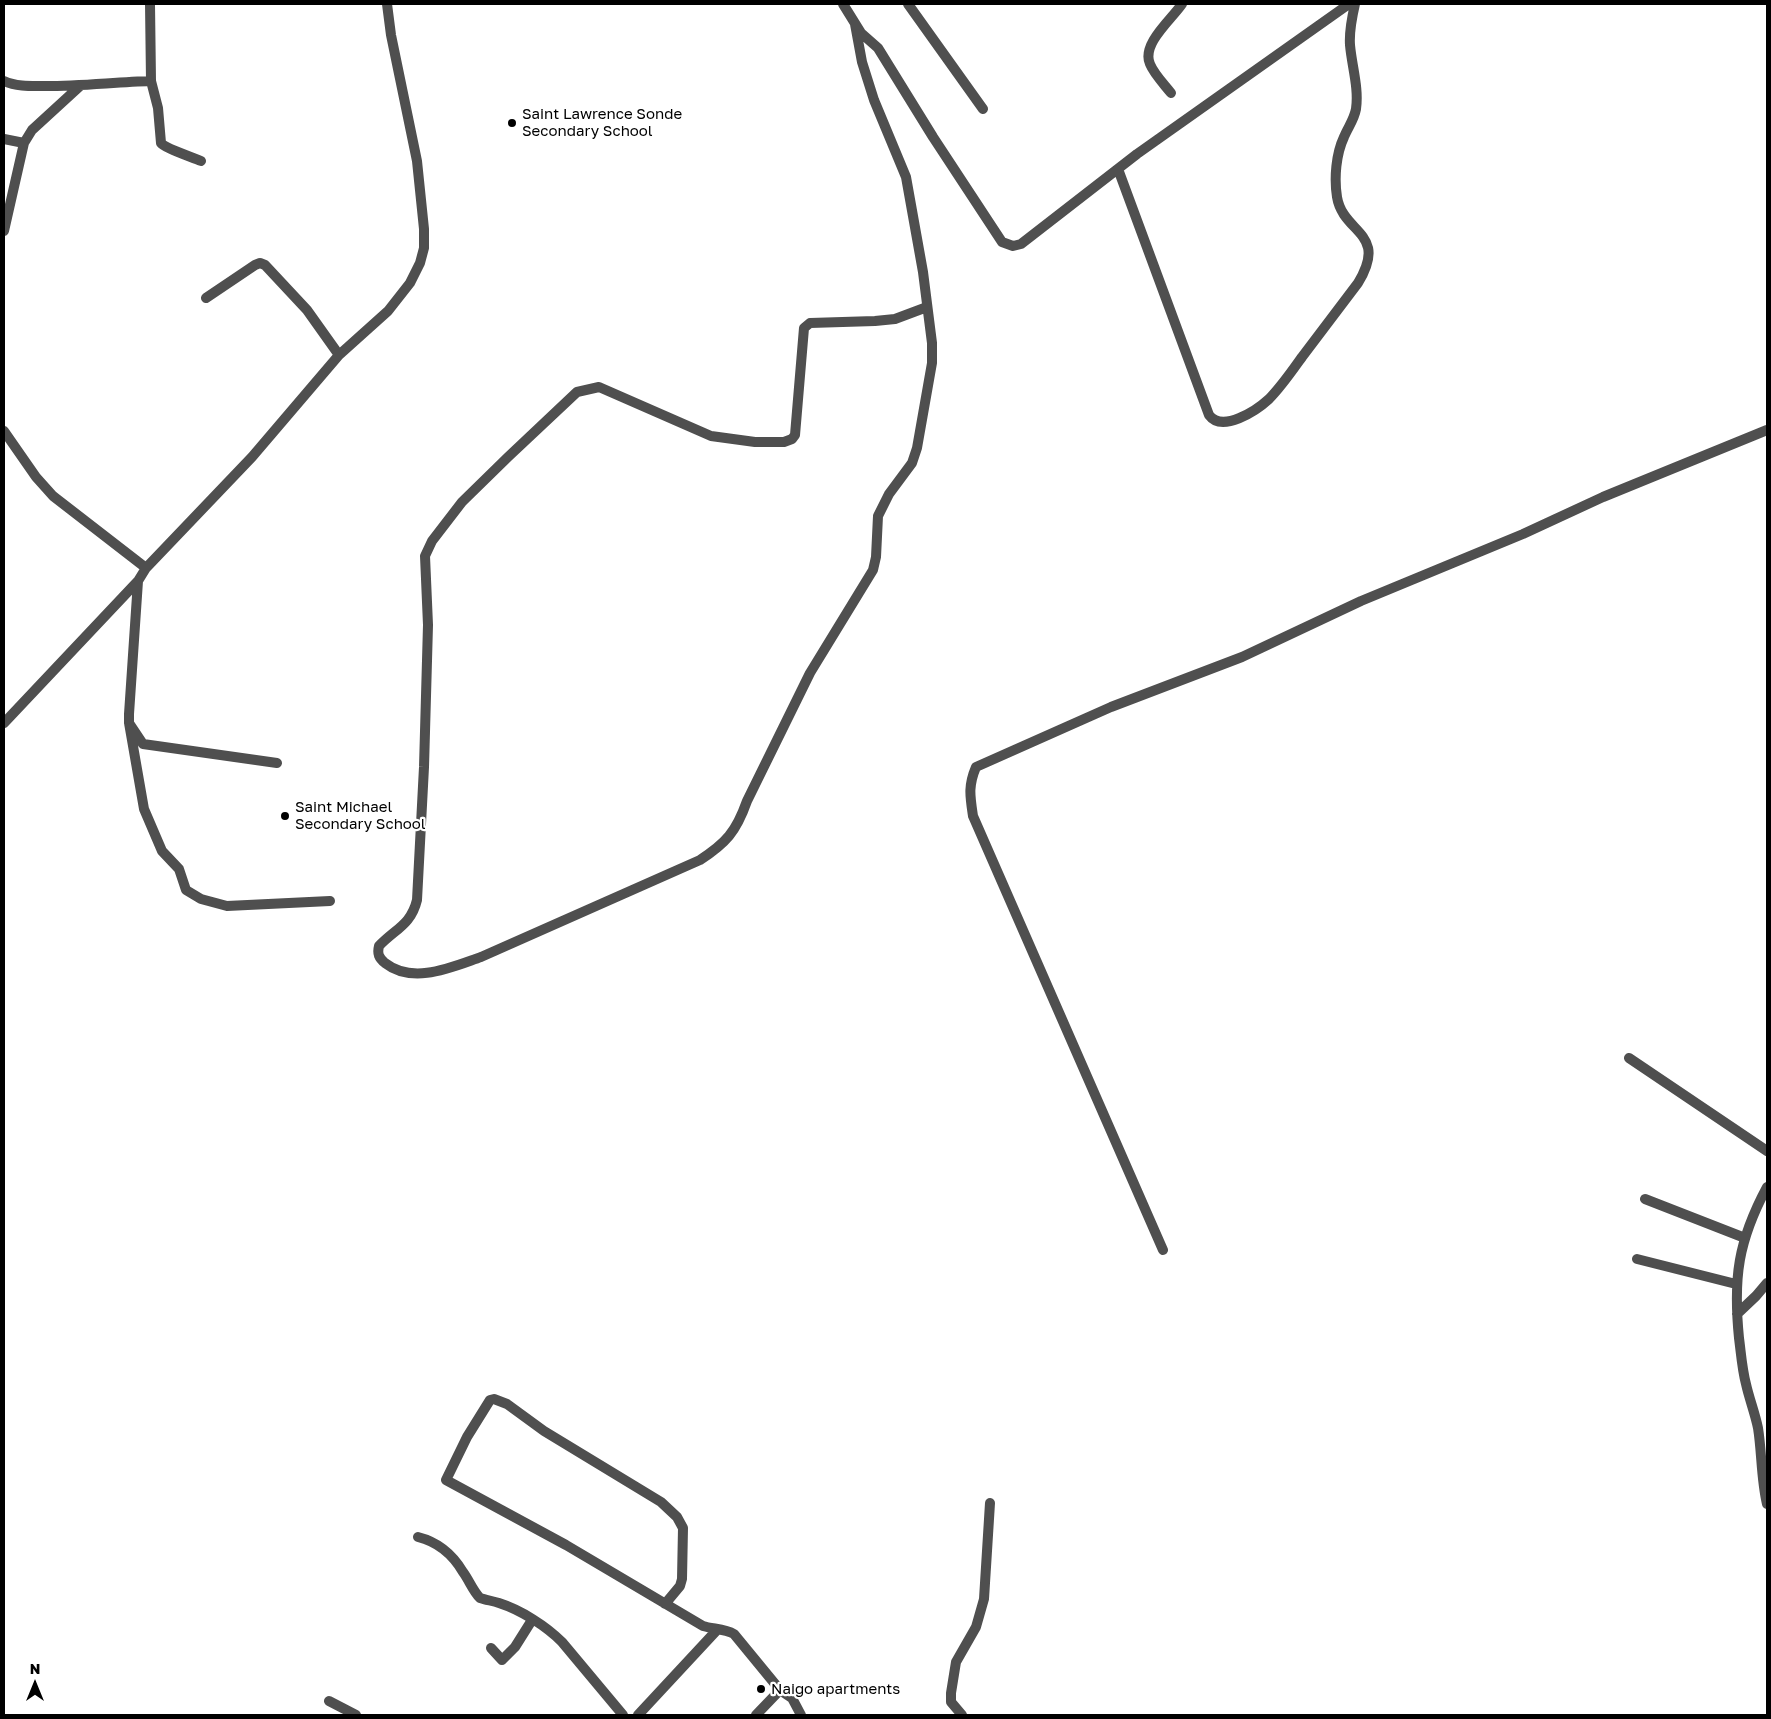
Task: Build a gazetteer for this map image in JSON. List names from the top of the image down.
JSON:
{
  "places": ["Saint Lawrence Sonde Secondary School", "Saint Michael Secondary School", "Naigo apartments"],
  "north": "top"
}
